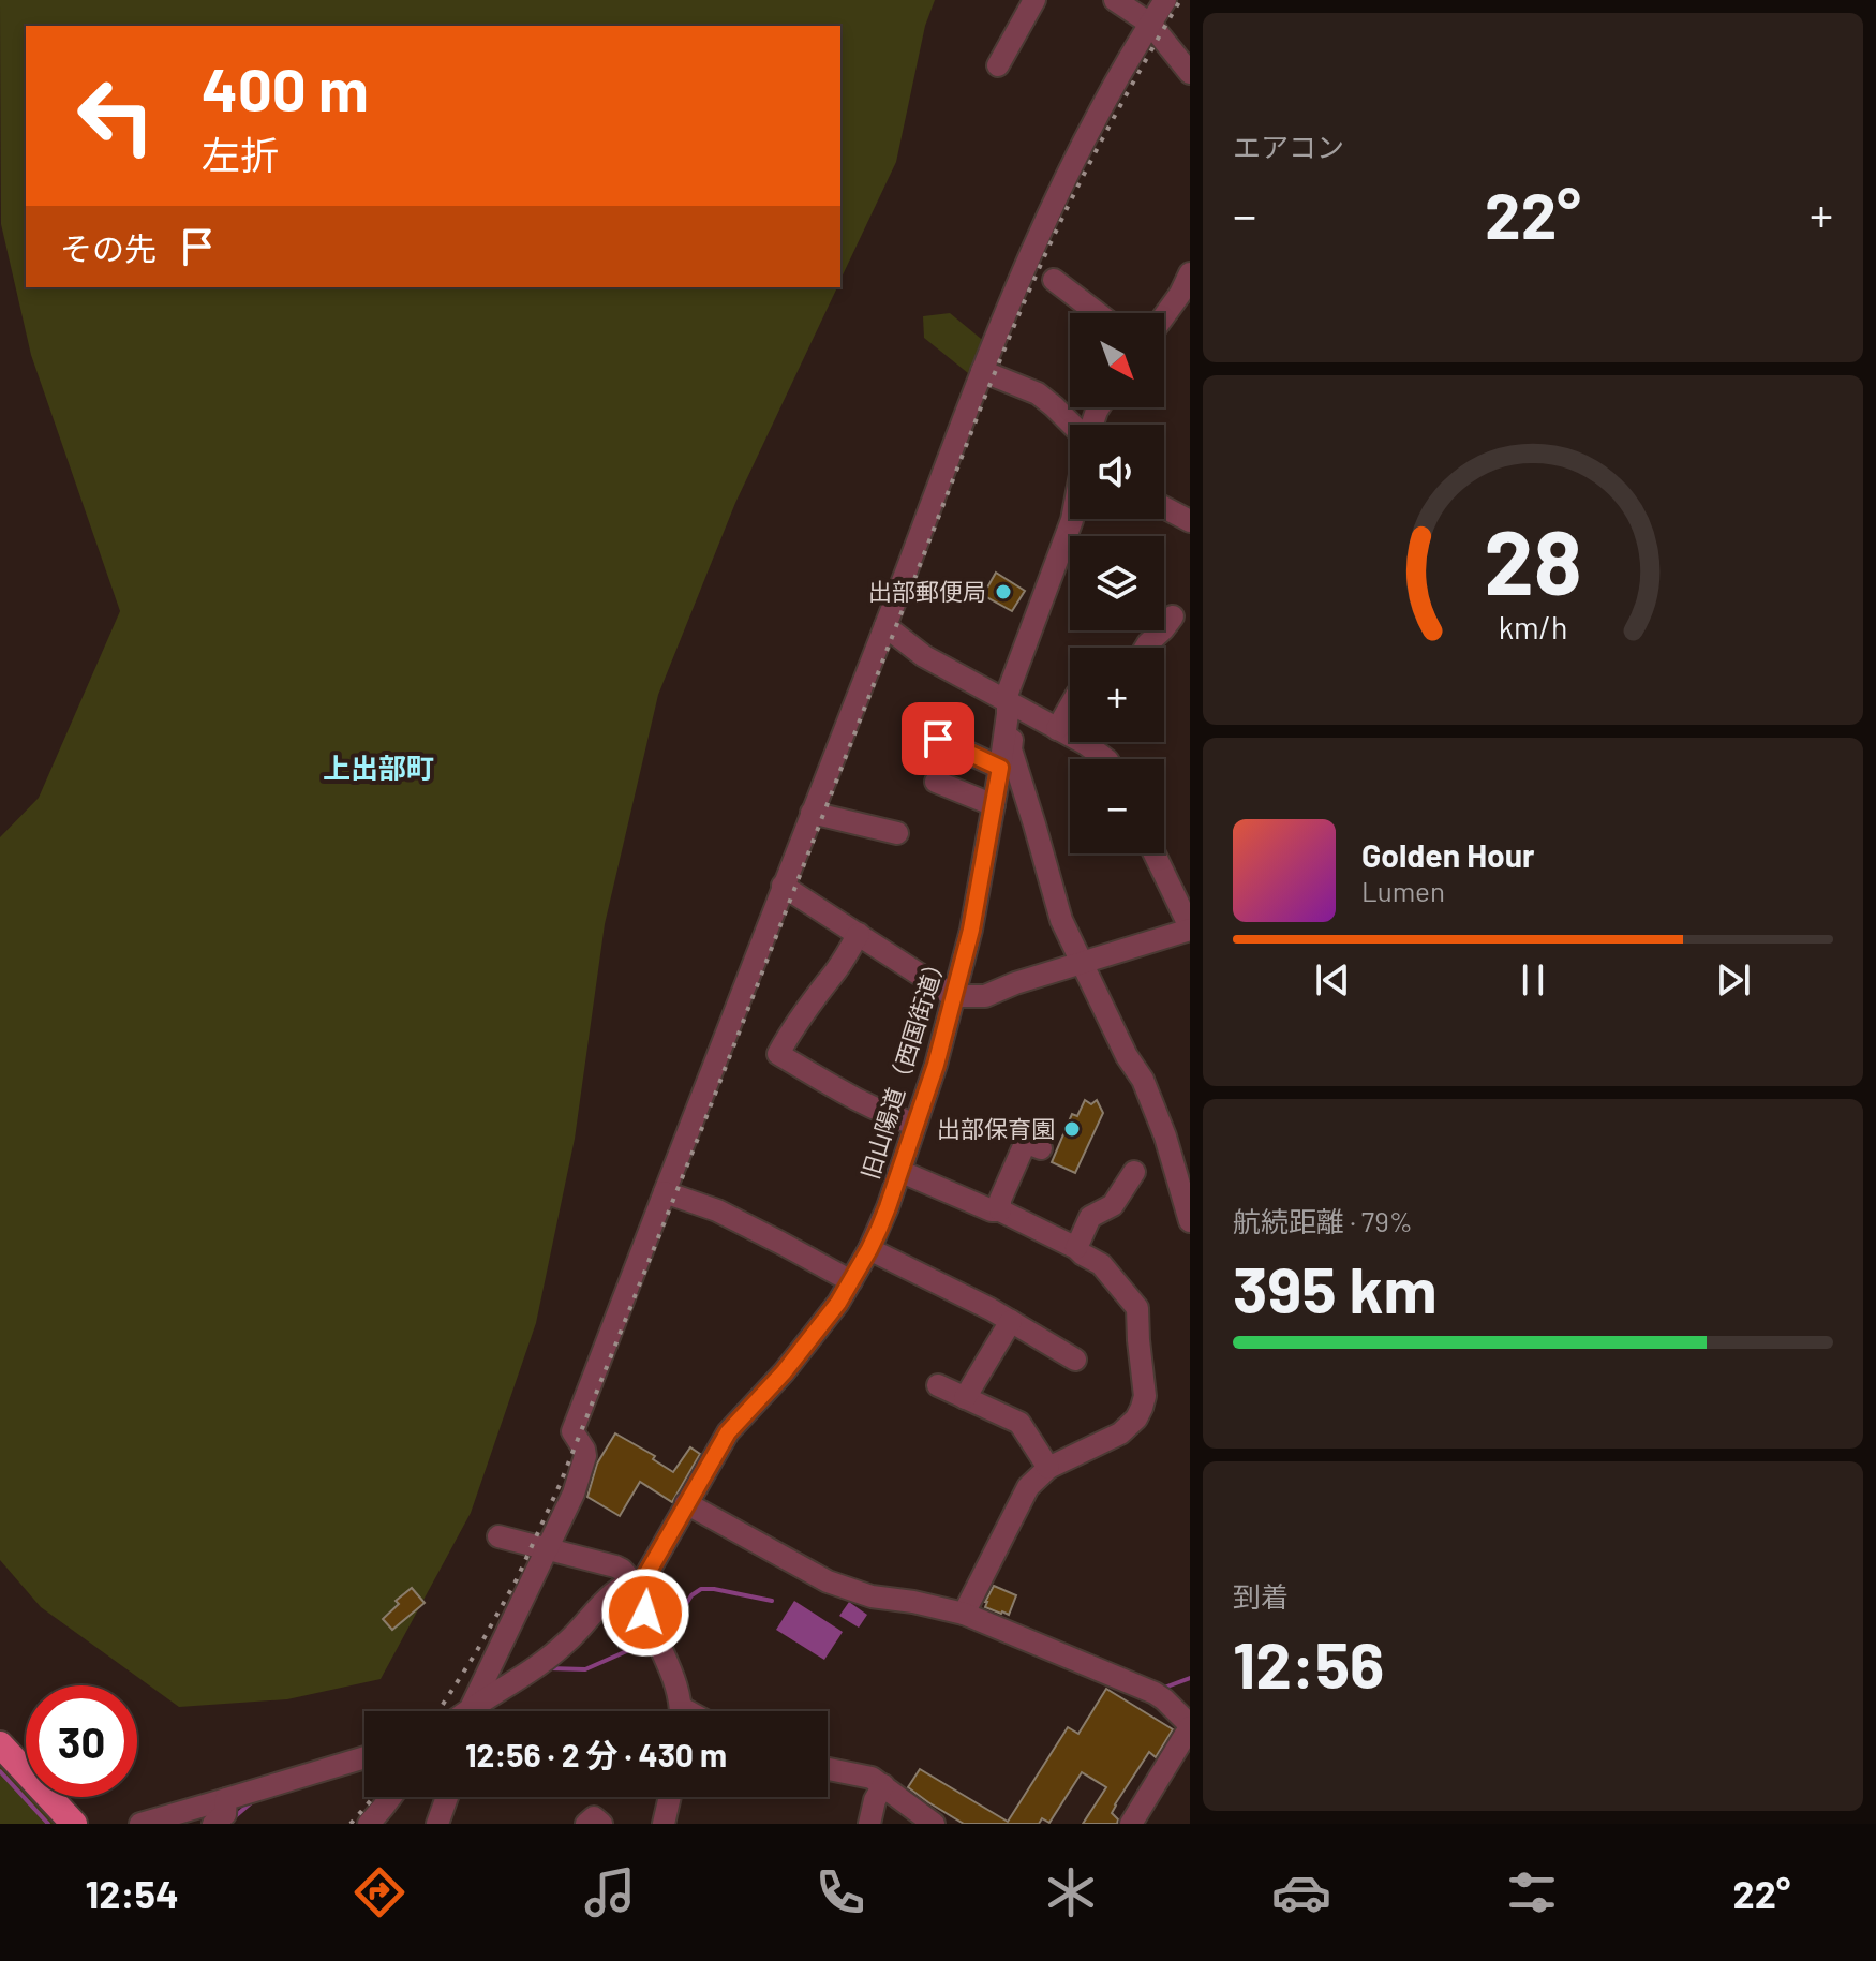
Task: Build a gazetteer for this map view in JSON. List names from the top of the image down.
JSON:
{
  "streets": {
    "street": ["旧山陽道（西国街道）"]
  },
  "districts": ["上出部町"],
  "places": ["出部郵便局", "出部保育園"],
  "north": "bottom right",
  "page": {
    "tile": [
      "エアコン",
      ["航続距離 · 79%", "395 km"],
      ["到着", "12:56"]
    ],
    "turn": ["400 m", "左折"],
    "heat": ["−", "22°", "+"],
    "then": "その先",
    "map_buttons": ["+", "−"],
    "song": ["Golden Hour", "Lumen"],
    "limit": "30",
    "trip": "12:56 · 2 分 · 430 m",
    "tabs": ["12:54", "22°"],
    "gauge": ["28", "km/h"]
  }
}
